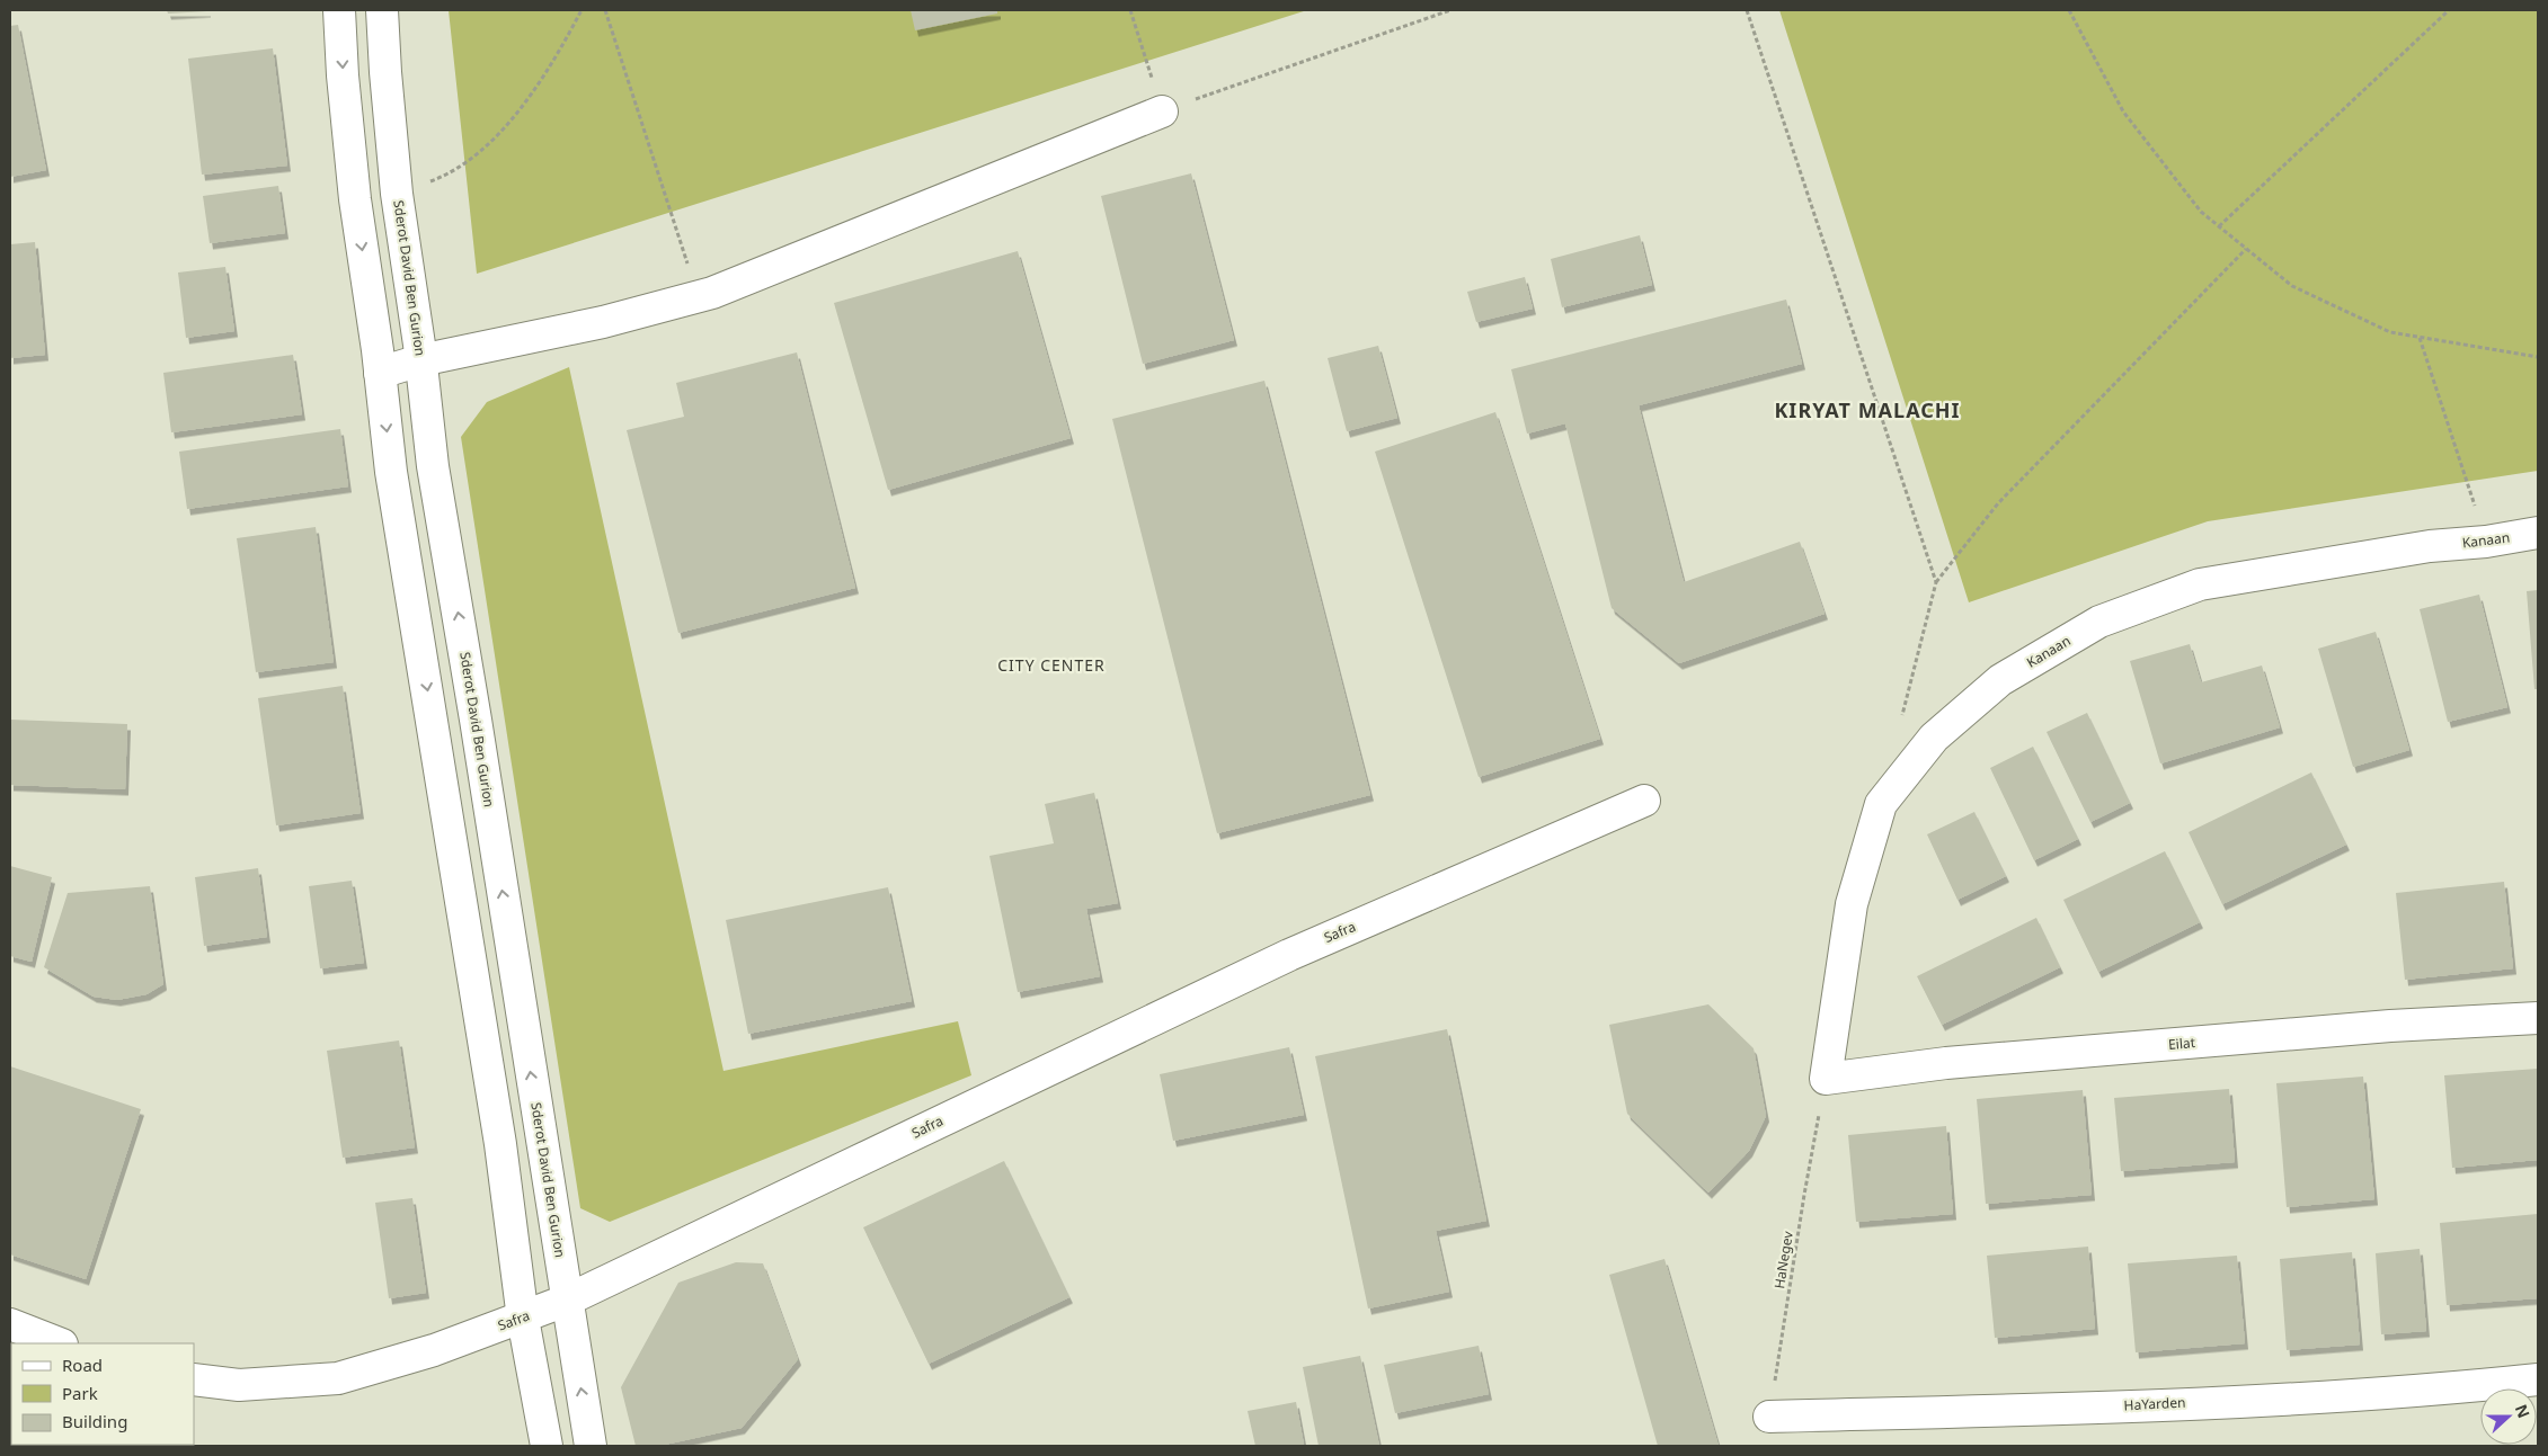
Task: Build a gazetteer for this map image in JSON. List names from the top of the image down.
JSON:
{
  "streets": {
    "street": [
      "Sderot David Ben Gurion",
      "Kanaan",
      "Safra",
      "Eilat",
      "HaYarden"
    ],
    "path": ["HaNegev"]
  },
  "crossings": [
    ["Sderot David Ben Gurion", "Safra"],
    ["Kanaan", "Eilat"],
    ["Kanaan", "HaNegev"],
    ["Eilat", "HaNegev"],
    ["HaNegev", "HaYarden"]
  ],
  "districts": ["KIRYAT MALACHI", "CITY CENTER"],
  "legend": ["Road", "Park", "Building"],
  "north": "right"
}
